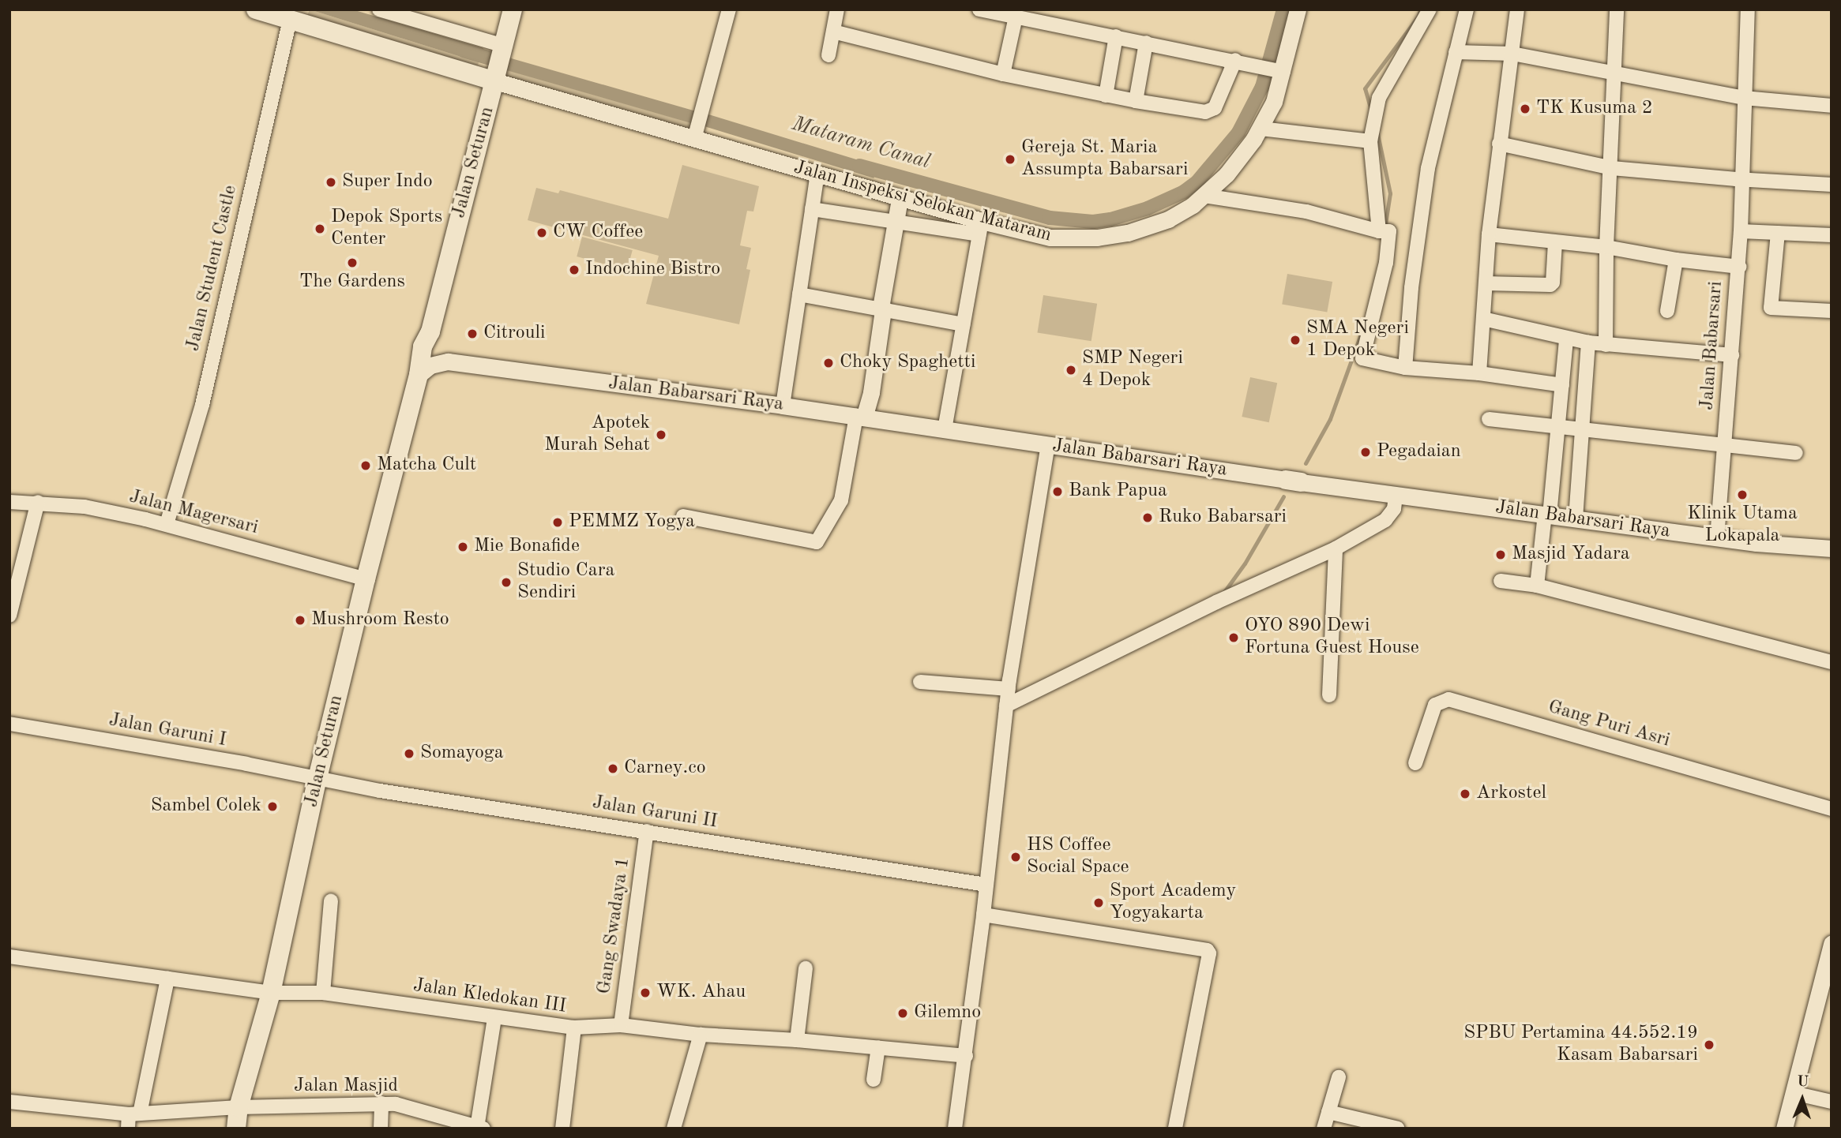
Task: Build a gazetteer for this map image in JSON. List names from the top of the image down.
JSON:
{
  "streets": {
    "main road": ["Jalan Seturan", "Jalan Inspeksi Selokan Mataram"],
    "street": [
      "Jalan Student Castle",
      "Jalan Babarsari",
      "Jalan Babarsari Raya",
      "Jalan Magersari",
      "Gang Puri Asri",
      "Jalan Garuni I",
      "Jalan Garuni II",
      "Gang Swadaya 1",
      "Jalan Kledokan III",
      "Jalan Masjid"
    ]
  },
  "crossings": [
    ["Jalan Seturan", "Jalan Inspeksi Selokan Mataram"],
    ["Jalan Seturan", "Jalan Magersari"],
    ["Jalan Seturan", "Jalan Garuni I"],
    ["Jalan Seturan", "Jalan Garuni II"],
    ["Jalan Seturan", "Jalan Kledokan III"],
    ["Jalan Seturan", "Jalan Masjid"],
    ["Jalan Inspeksi Selokan Mataram", "Jalan Student Castle"],
    ["Jalan Student Castle", "Jalan Magersari"],
    ["Jalan Babarsari", "Jalan Babarsari Raya"],
    ["Jalan Garuni I", "Jalan Garuni II"],
    ["Jalan Garuni II", "Gang Swadaya 1"],
    ["Gang Swadaya 1", "Jalan Kledokan III"]
  ],
  "water": ["Mataram Canal"],
  "places": [
    "TK Kusuma 2",
    "Gereja St. Maria Assumpta Babarsari",
    "Super Indo",
    "Depok Sports Center",
    "CW Coffee",
    "The Gardens",
    "Indochine Bistro",
    "Citrouli",
    "SMA Negeri 1 Depok",
    "Choky Spaghetti",
    "SMP Negeri 4 Depok",
    "Apotek Murah Sehat",
    "Pegadaian",
    "Matcha Cult",
    "Bank Papua",
    "Klinik Utama Lokapala",
    "Ruko Babarsari",
    "PEMMZ Yogya",
    "Mie Bonafide",
    "Masjid Yadara",
    "Studio Cara Sendiri",
    "Mushroom Resto",
    "OYO 890 Dewi Fortuna Guest House",
    "Somayoga",
    "Carney.co",
    "Arkostel",
    "Sambel Colek",
    "HS Coffee Social Space",
    "Sport Academy Yogyakarta",
    "WK. Ahau",
    "Gilemno",
    "SPBU Pertamina 44.552.19 Kasam Babarsari"
  ],
  "north": "top"
}
